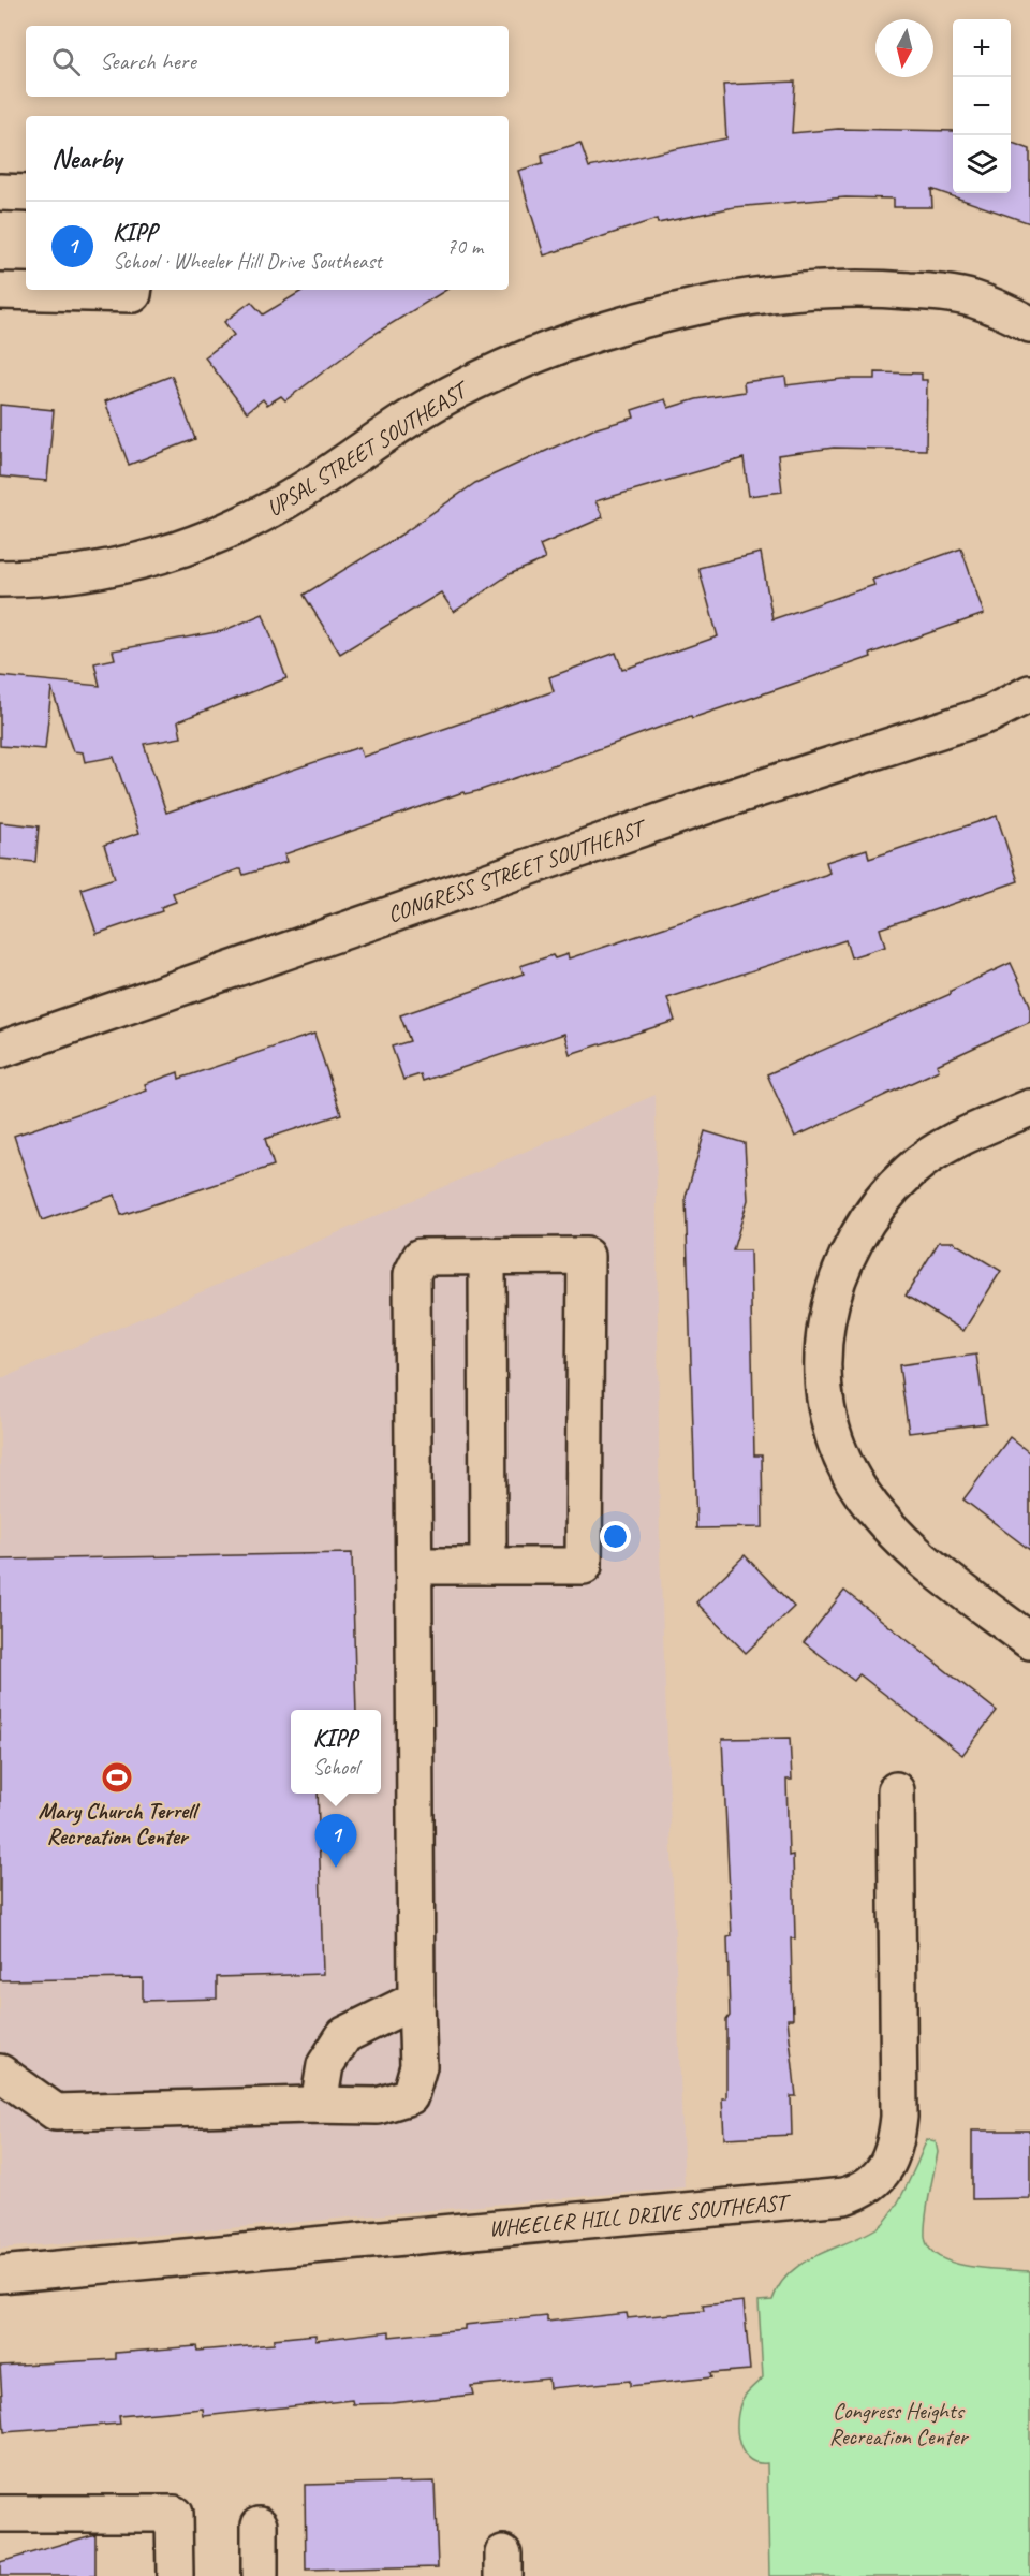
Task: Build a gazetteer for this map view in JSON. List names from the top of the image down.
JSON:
{
  "streets": {
    "street": ["UPSAL STREET SOUTHEAST", "CONGRESS STREET SOUTHEAST", "WHEELER HILL DRIVE SOUTHEAST"]
  },
  "parks": ["Congress Heights Recreation Center"],
  "places": {
    "sports": ["Mary Church Terrell Recreation Center"]
  },
  "north": "bottom",
  "page": {
    "map_buttons": ["+", "−"],
    "search": "Search here",
    "heading": "Nearby",
    "list": [
      {
        "mark": "1",
        "name": "KIPP",
        "note": "School · Wheeler Hill Drive Southeast",
        "value": "70 m"
      }
    ],
    "popup": ["KIPP", "School"],
    "pins": "1"
  }
}
